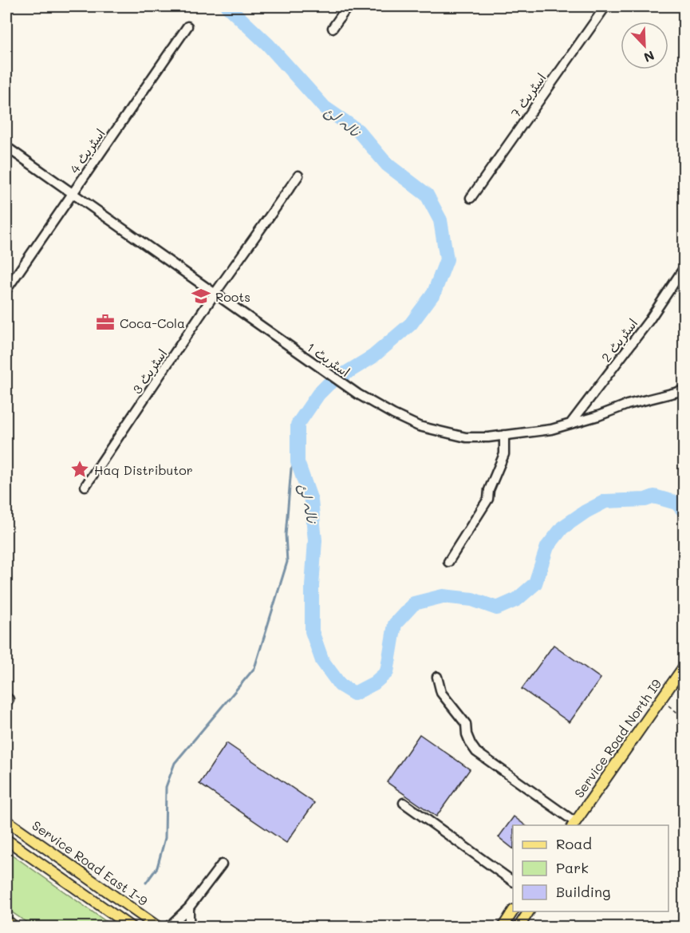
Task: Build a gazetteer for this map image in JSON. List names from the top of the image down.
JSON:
{
  "streets": {
    "main road": ["Service Road North I9", "Service Road East I-9"],
    "street": [
      "اسٹریٹ 7",
      "اسٹریٹ 4",
      "اسٹریٹ 2",
      "اسٹریٹ 1",
      "اسٹریٹ 3"
    ]
  },
  "crossings": [
    ["اسٹریٹ 4", "اسٹریٹ 1"],
    ["اسٹریٹ 2", "اسٹریٹ 1"],
    ["اسٹریٹ 1", "اسٹریٹ 3"]
  ],
  "water": ["نالہ لئ"],
  "places": {
    "school or university": ["Roots"],
    "office": ["Coca-Cola"],
    "place": ["Haq Distributor"]
  },
  "legend": ["Road", "Park", "Building"],
  "north": "bottom right"
}
